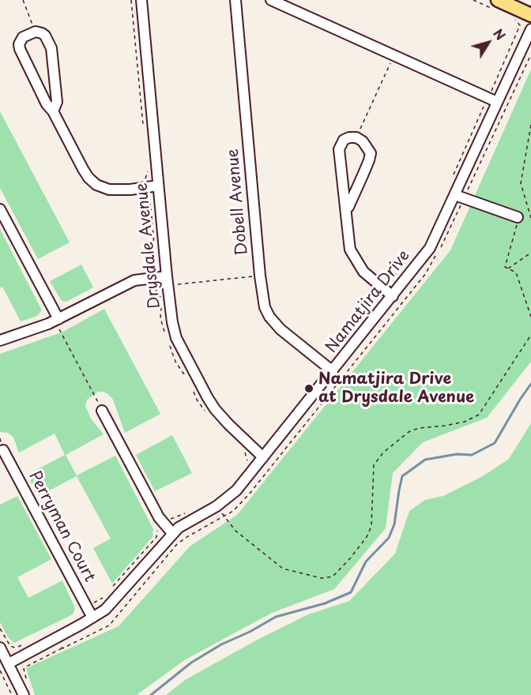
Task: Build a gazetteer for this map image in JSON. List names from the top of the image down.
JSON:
{
  "streets": {
    "street": [
      "Dobell Avenue",
      "Drysdale Avenue",
      "Namatjira Drive",
      "Perryman Court"
    ]
  },
  "crossings": [
    ["Dobell Avenue", "Namatjira Drive"],
    ["Drysdale Avenue", "Namatjira Drive"],
    ["Namatjira Drive", "Perryman Court"]
  ],
  "places": ["Namatjira Drive at Drysdale Avenue"],
  "north": "top right"
}
